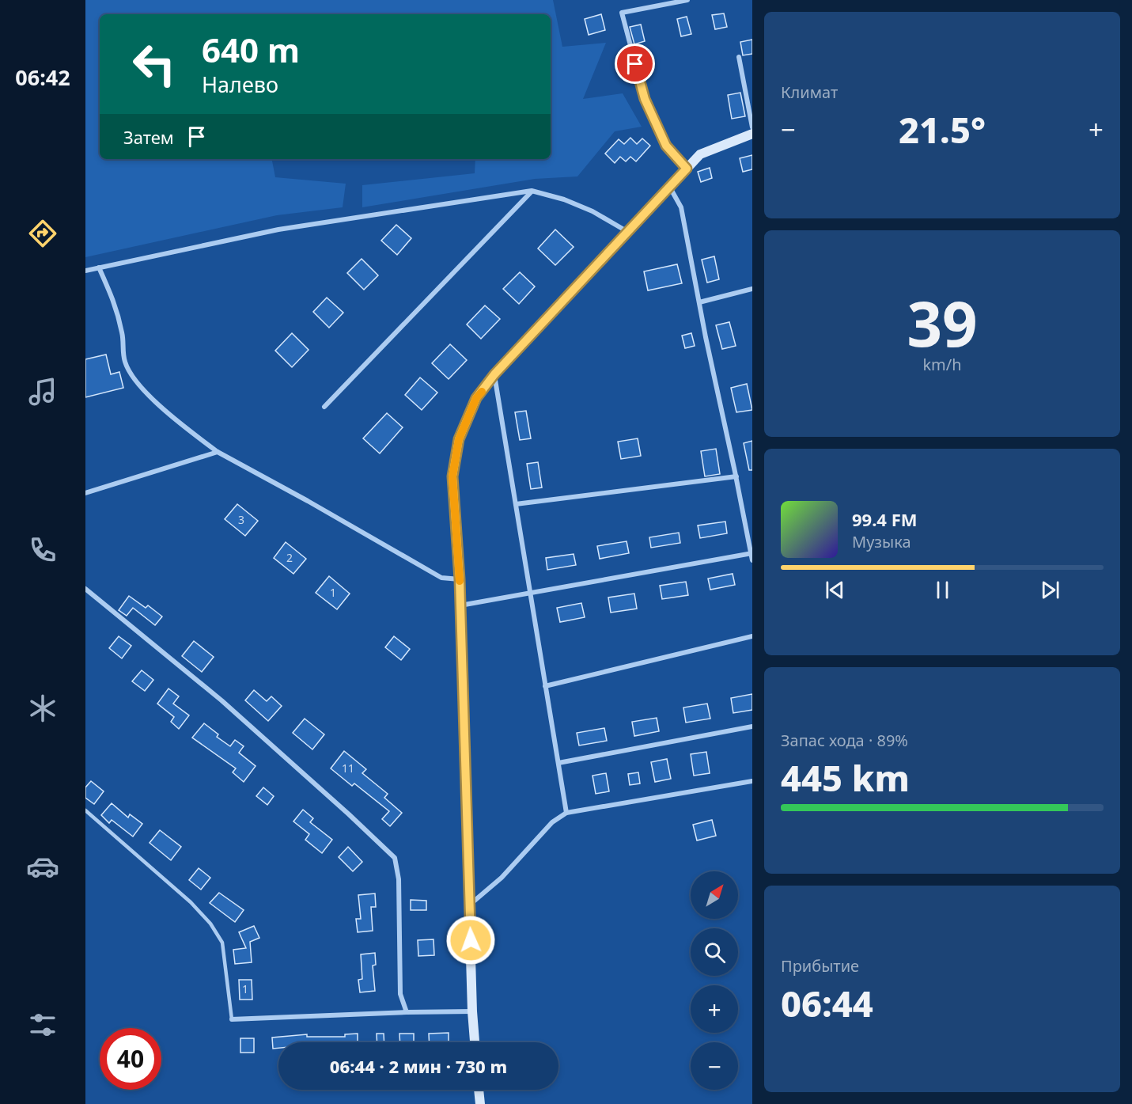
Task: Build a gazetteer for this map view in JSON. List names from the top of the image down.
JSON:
{
  "house_numbers": [
    "3",
    "2",
    "1",
    "11",
    "1"
  ],
  "north": "top right",
  "page": {
    "tabs": "06:42",
    "tile": [
      "Климат",
      ["39", "km/h"],
      ["Запас хода · 89%", "445 km"],
      ["Прибытие", "06:44"]
    ],
    "turn": ["640 m", "Налево"],
    "heat": ["−", "21.5°", "+"],
    "then": "Затем",
    "song": ["99.4 FM", "Музыка"],
    "map_buttons": ["+", "−"],
    "limit": "40",
    "trip": "06:44 · 2 мин · 730 m"
  }
}
